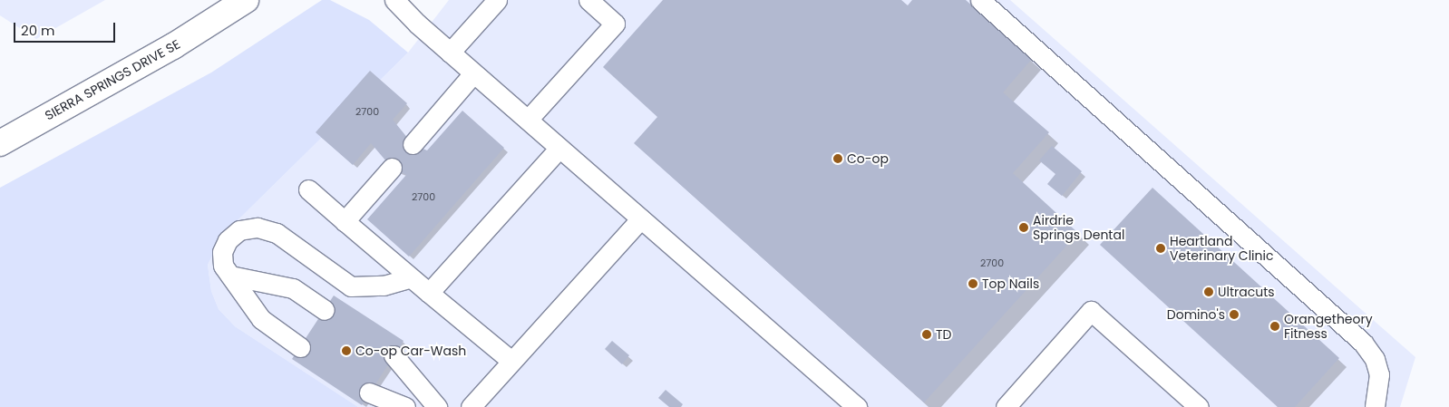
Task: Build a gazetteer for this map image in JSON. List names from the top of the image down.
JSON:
{
  "streets": {
    "street": ["SIERRA SPRINGS DRIVE SE"]
  },
  "places": [
    "Co-op",
    "Airdrie Springs Dental",
    "Heartland Veterinary Clinic",
    "Top Nails",
    "Ultracuts",
    "Domino's",
    "Orangetheory Fitness",
    "TD",
    "Co-op Car-Wash"
  ],
  "house_numbers": ["2700", "2700", "2700"],
  "scale_bar": "20 m"
}
